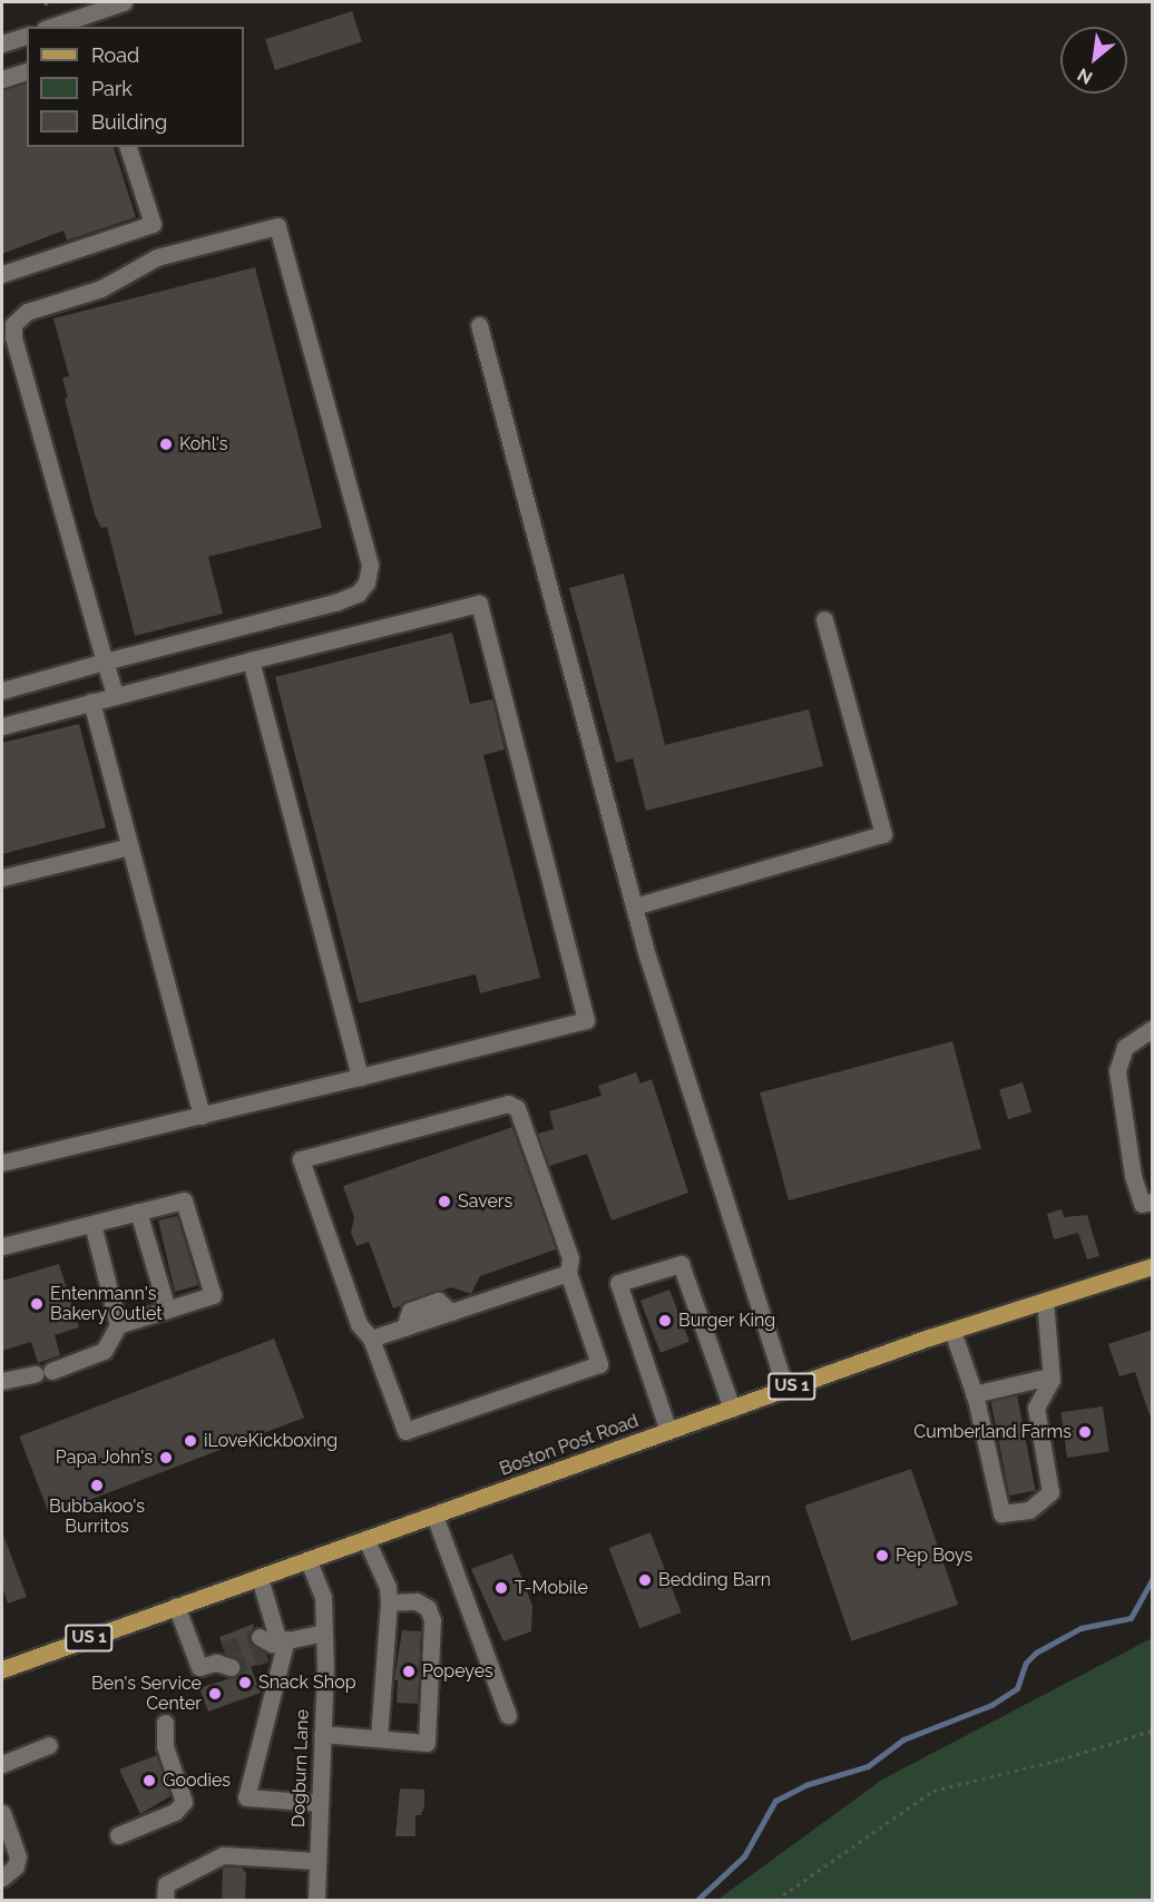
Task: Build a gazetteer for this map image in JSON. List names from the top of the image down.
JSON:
{
  "streets": {
    "main road": ["US 1", "Boston Post Road"],
    "street": ["Dogburn Lane"]
  },
  "crossings": [
    ["Boston Post Road", "Dogburn Lane"]
  ],
  "places": [
    "Kohl's",
    "Savers",
    "Entenmann's Bakery Outlet",
    "Burger King",
    "Cumberland Farms",
    "iLoveKickboxing",
    "Papa John's",
    "Bubbakoo's Burritos",
    "Pep Boys",
    "Bedding Barn",
    "T-Mobile",
    "Popeyes",
    "Snack Shop",
    "Ben's Service Center",
    "Goodies"
  ],
  "legend": ["Road", "Park", "Building"],
  "north": "bottom left"
}
